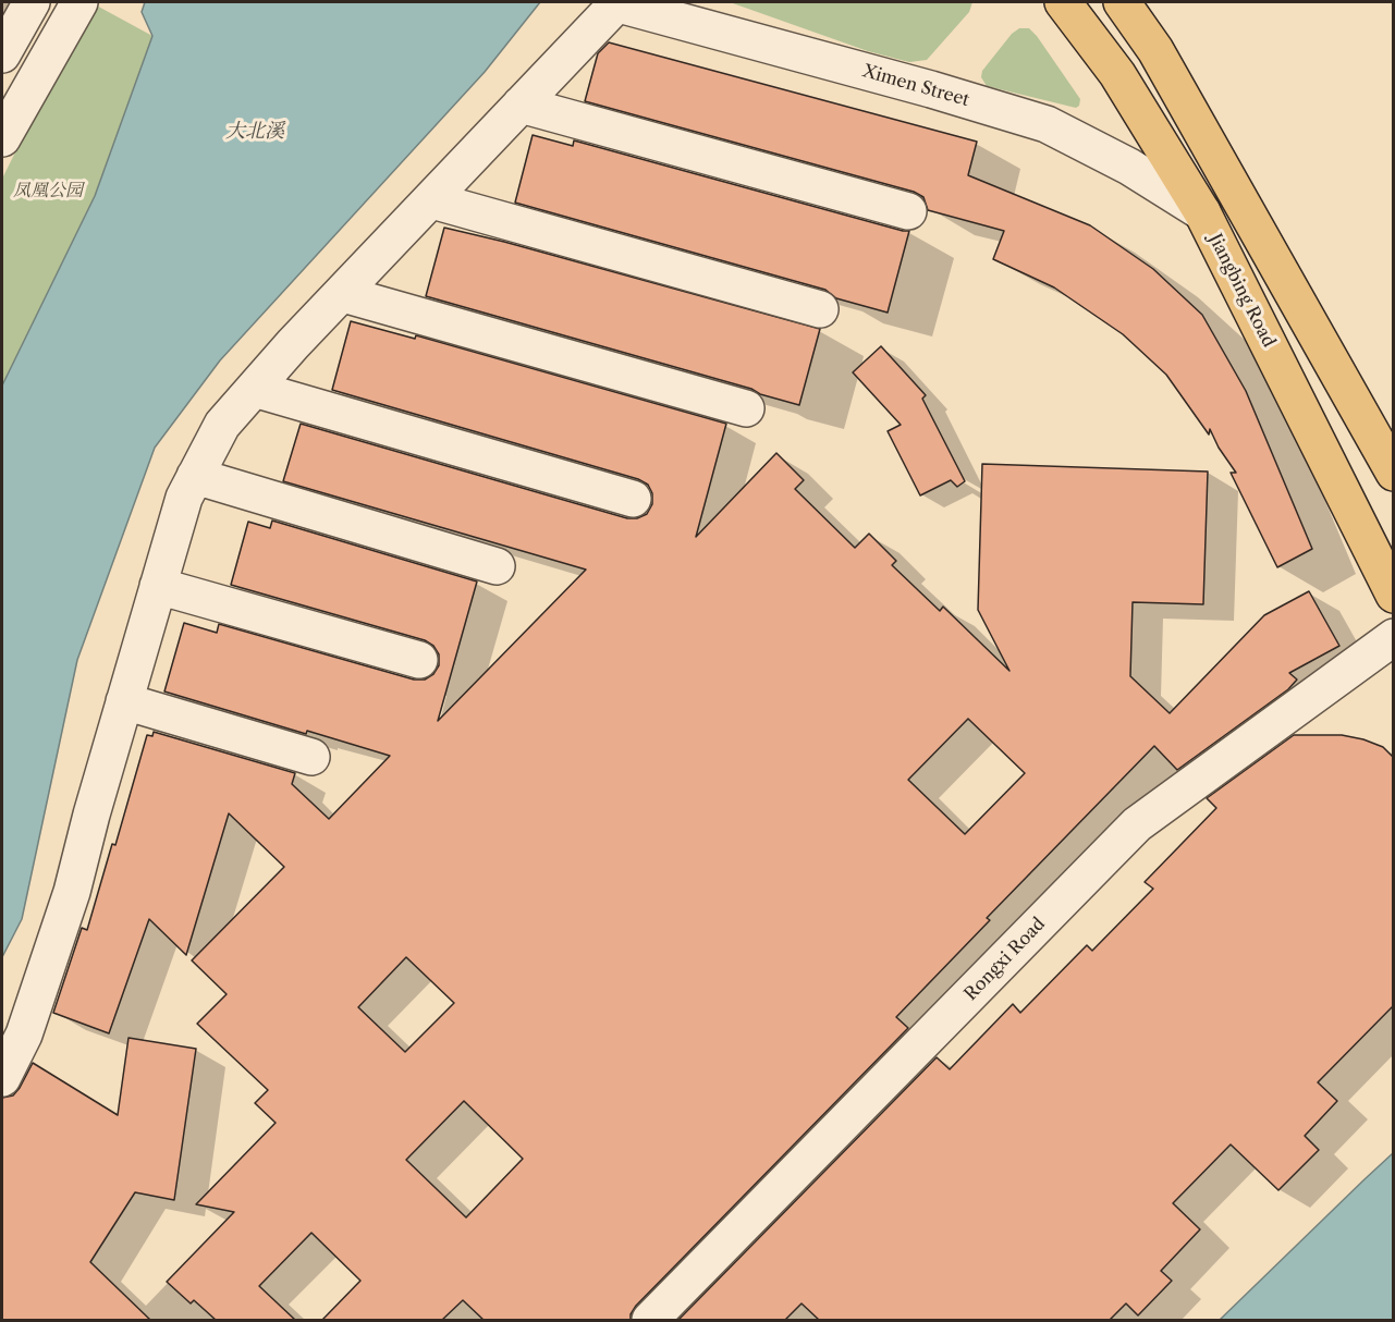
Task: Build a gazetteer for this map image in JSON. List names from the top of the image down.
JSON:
{
  "streets": {
    "main road": ["Jiangbing Road"],
    "street": ["Ximen Street", "Rongxi Road"]
  },
  "crossings": [
    ["Ximen Street", "Jiangbing Road"]
  ],
  "water": ["大北溪"],
  "parks": ["凤凰公园"]
}
